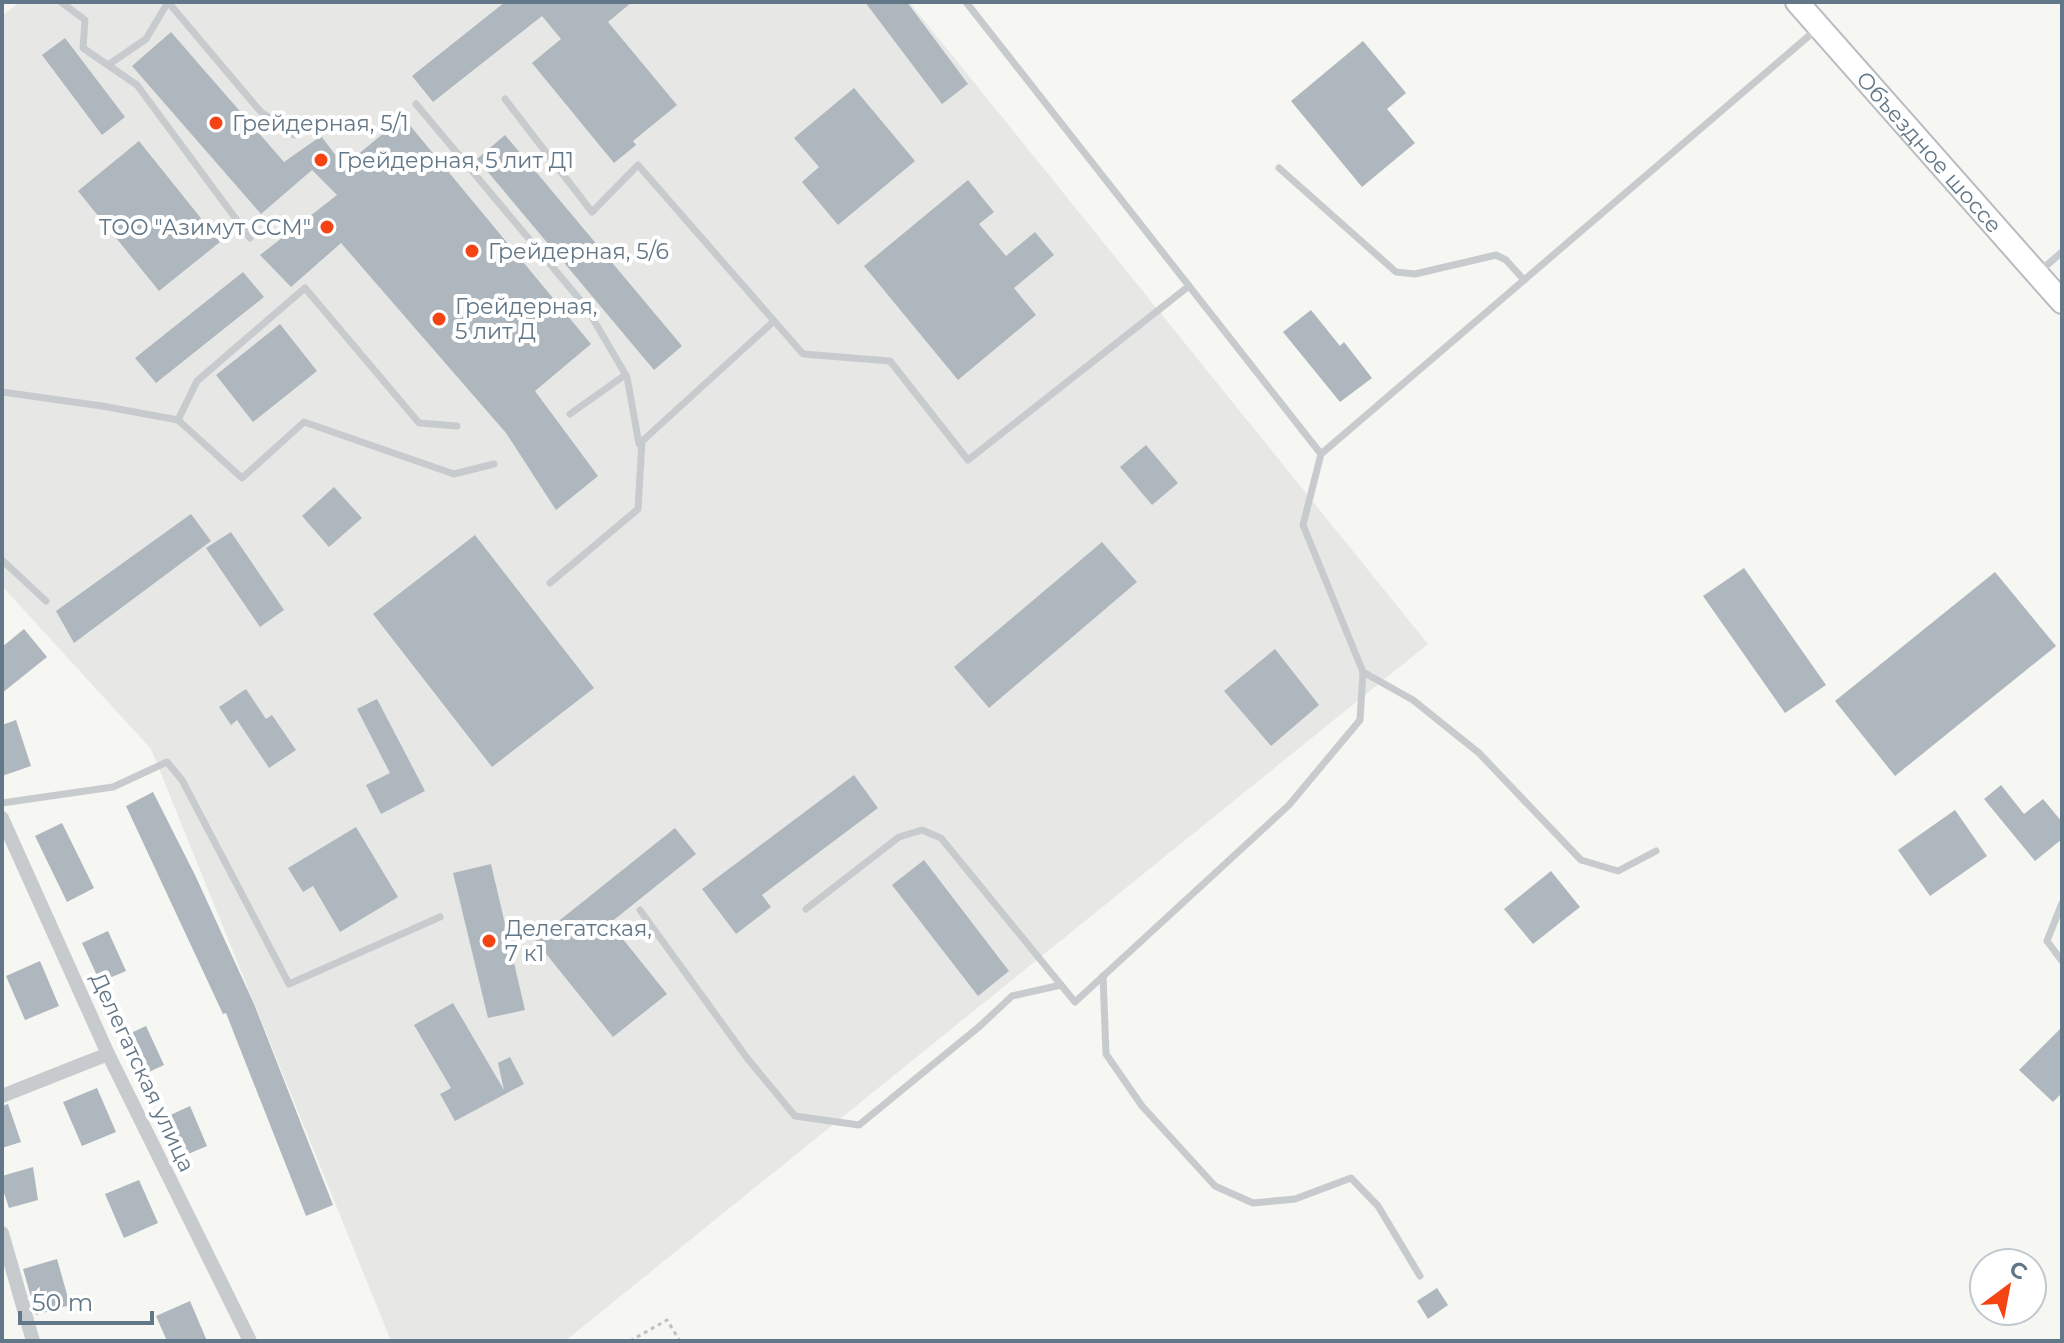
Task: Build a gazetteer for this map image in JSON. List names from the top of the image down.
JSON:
{
  "streets": {
    "main road": ["Объездное шоссе"],
    "street": ["Делегатская улица"]
  },
  "places": [
    "Грейдерная, 5/1",
    "Грейдерная, 5 лит Д1",
    "ТОО \"Азимут ССМ\"",
    "Грейдерная, 5/6",
    "Грейдерная, 5 лит Д",
    "Делегатская, 7 к1"
  ],
  "scale_bar": "50 m",
  "north": "top right"
}
